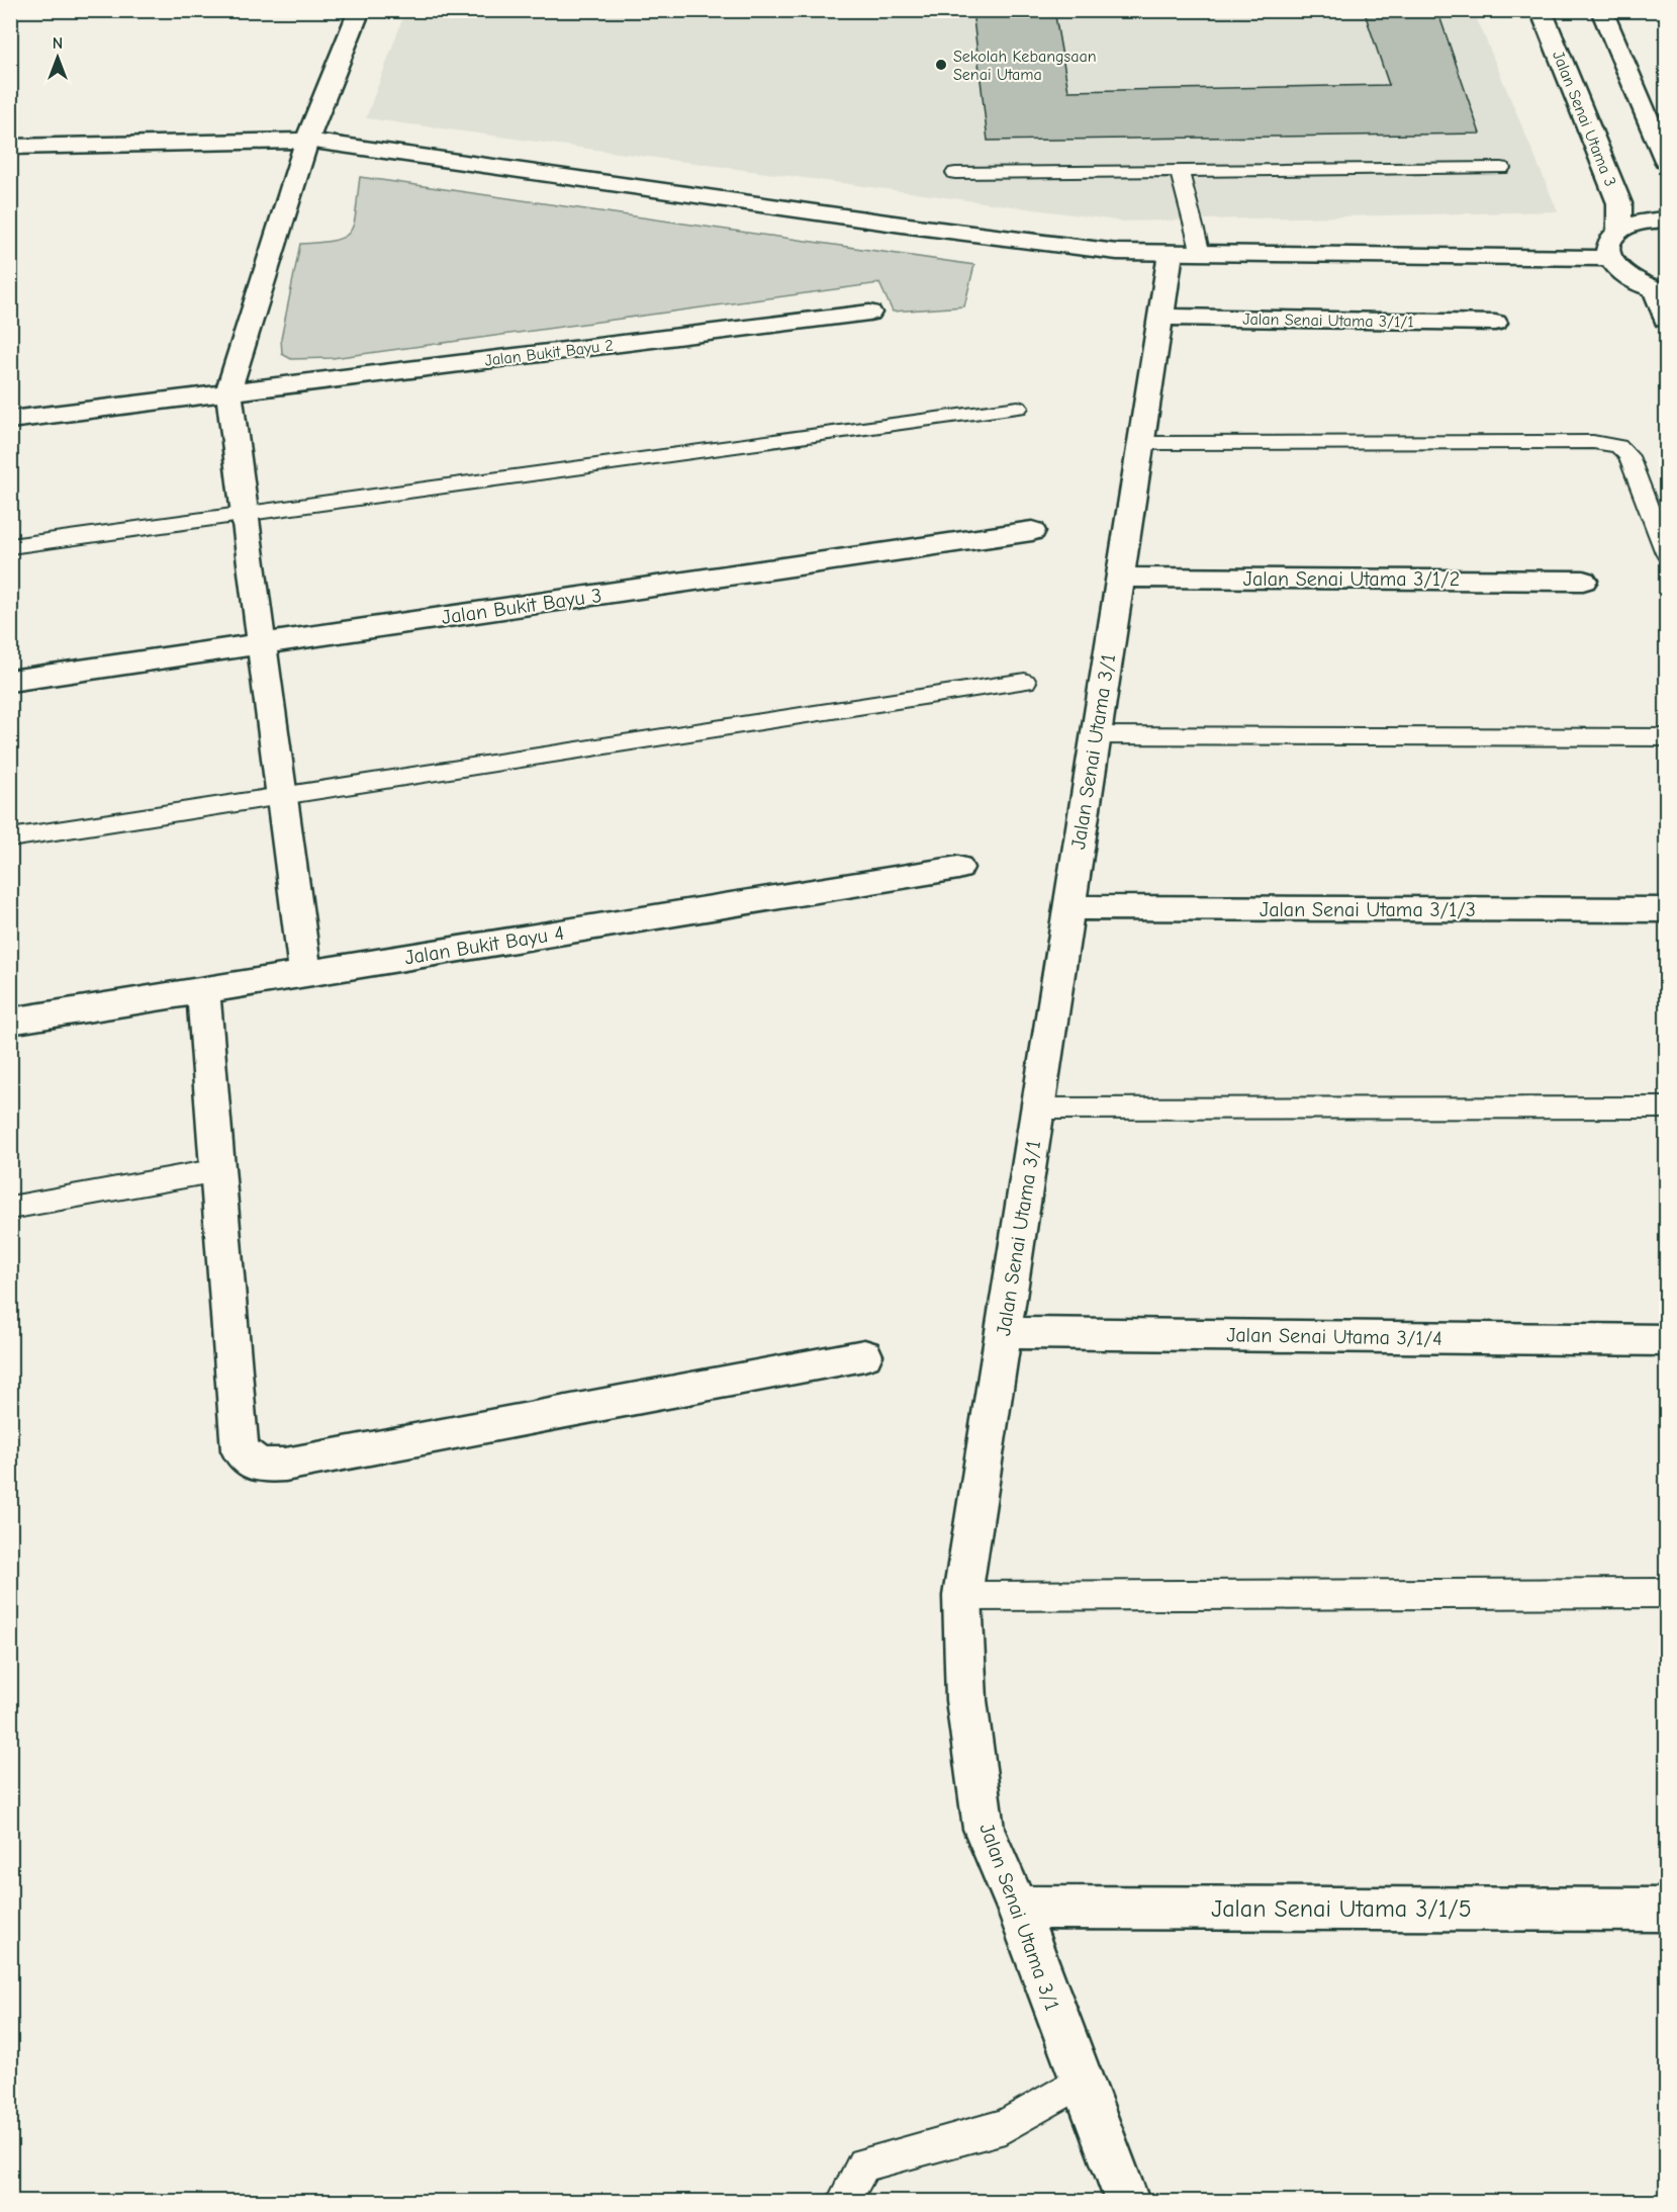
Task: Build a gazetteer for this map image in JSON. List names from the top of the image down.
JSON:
{
  "streets": {
    "street": [
      "Jalan Senai Utama 3",
      "Jalan Senai Utama 3/1/1",
      "Jalan Bukit Bayu 2",
      "Jalan Senai Utama 3/1/2",
      "Jalan Bukit Bayu 3",
      "Jalan Senai Utama 3/1",
      "Jalan Senai Utama 3/1/3",
      "Jalan Bukit Bayu 4",
      "Jalan Senai Utama 3/1/4",
      "Jalan Senai Utama 3/1/5"
    ]
  },
  "crossings": [
    ["Jalan Senai Utama 3/1/1", "Jalan Senai Utama 3/1"],
    ["Jalan Senai Utama 3/1/2", "Jalan Senai Utama 3/1"],
    ["Jalan Senai Utama 3/1", "Jalan Senai Utama 3/1/3"],
    ["Jalan Senai Utama 3/1", "Jalan Senai Utama 3/1/4"],
    ["Jalan Senai Utama 3/1", "Jalan Senai Utama 3/1/5"]
  ],
  "places": ["Sekolah Kebangsaan Senai Utama"],
  "north": "top"
}
